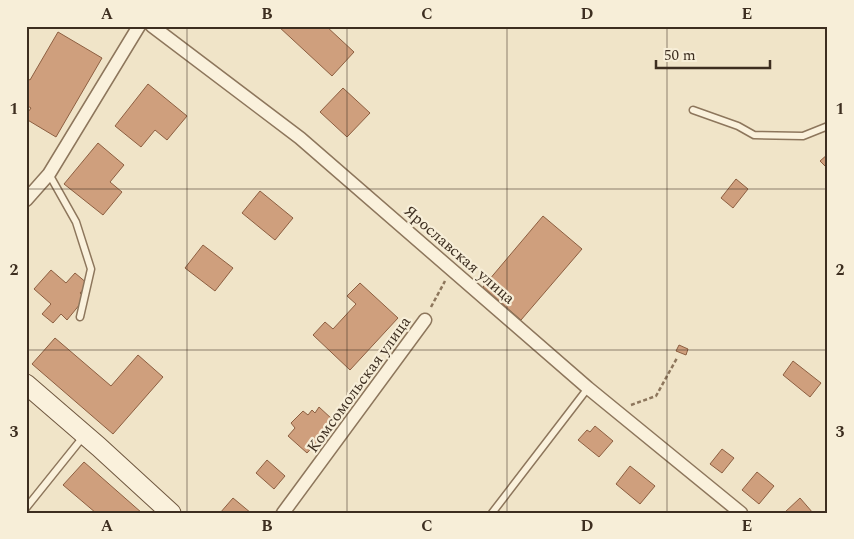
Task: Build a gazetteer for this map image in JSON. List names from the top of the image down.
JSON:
{
  "streets": {
    "street": ["Ярославская улица", "Комсомольская улица"]
  },
  "crossings": [
    ["Ярославская улица", "Комсомольская улица"]
  ],
  "scale_bar": "50 m",
  "grid": {
    "columns": [
      "A",
      "B",
      "C",
      "D",
      "E"
    ],
    "rows": ["1", "2", "3"]
  }
}
